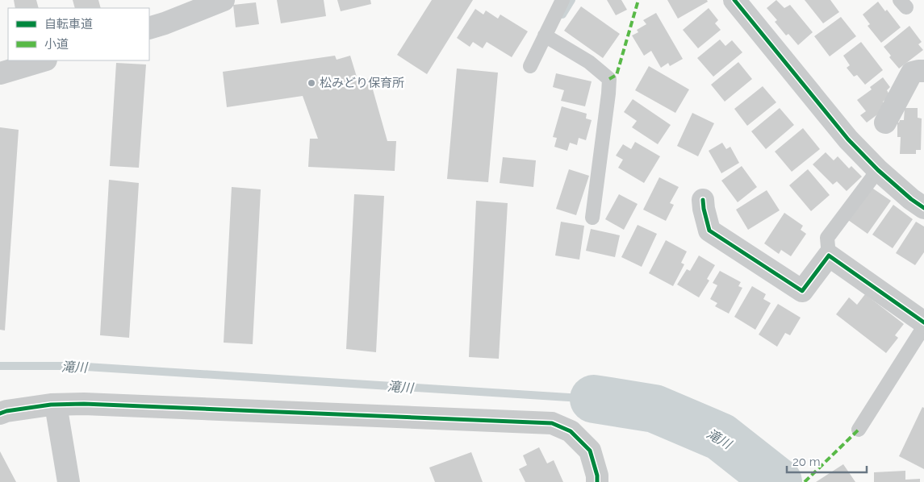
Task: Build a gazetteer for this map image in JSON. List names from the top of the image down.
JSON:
{
  "water": ["滝川"],
  "places": ["松みどり保育所"],
  "legend": ["自転車道", "小道"],
  "scale_bar": "20 m"
}
